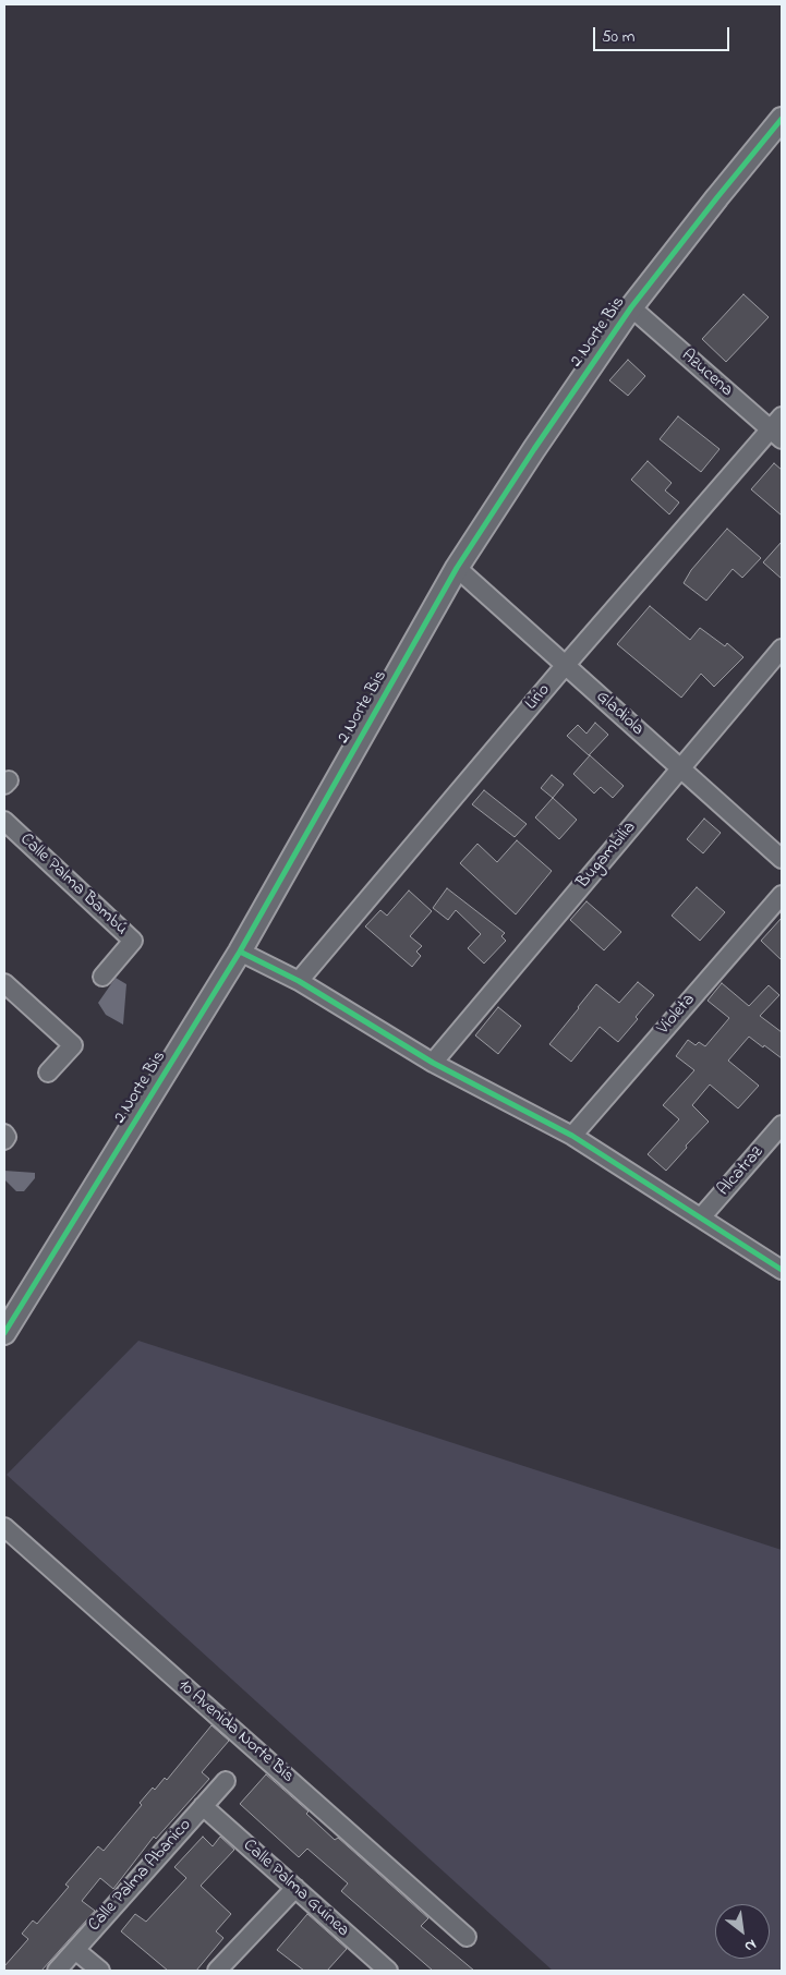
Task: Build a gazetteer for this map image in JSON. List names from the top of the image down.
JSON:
{
  "streets": {
    "street": [
      "2 Norte Bis",
      "Azucena",
      "Lirio",
      "Gladiola",
      "Bugambilia",
      "Calle Palma Bambú",
      "Violeta",
      "Alcatraz",
      "10 Avenida Norte Bis",
      "Calle Palma Abanico",
      "Calle Palma Guinea"
    ]
  },
  "crossings": [
    ["2 Norte Bis", "Azucena"],
    ["2 Norte Bis", "Gladiola"],
    ["Azucena", "Lirio"],
    ["Lirio", "Gladiola"],
    ["Gladiola", "Bugambilia"],
    ["Calle Palma Abanico", "Calle Palma Guinea"]
  ],
  "scale_bar": "50 m",
  "north": "bottom right"
}
